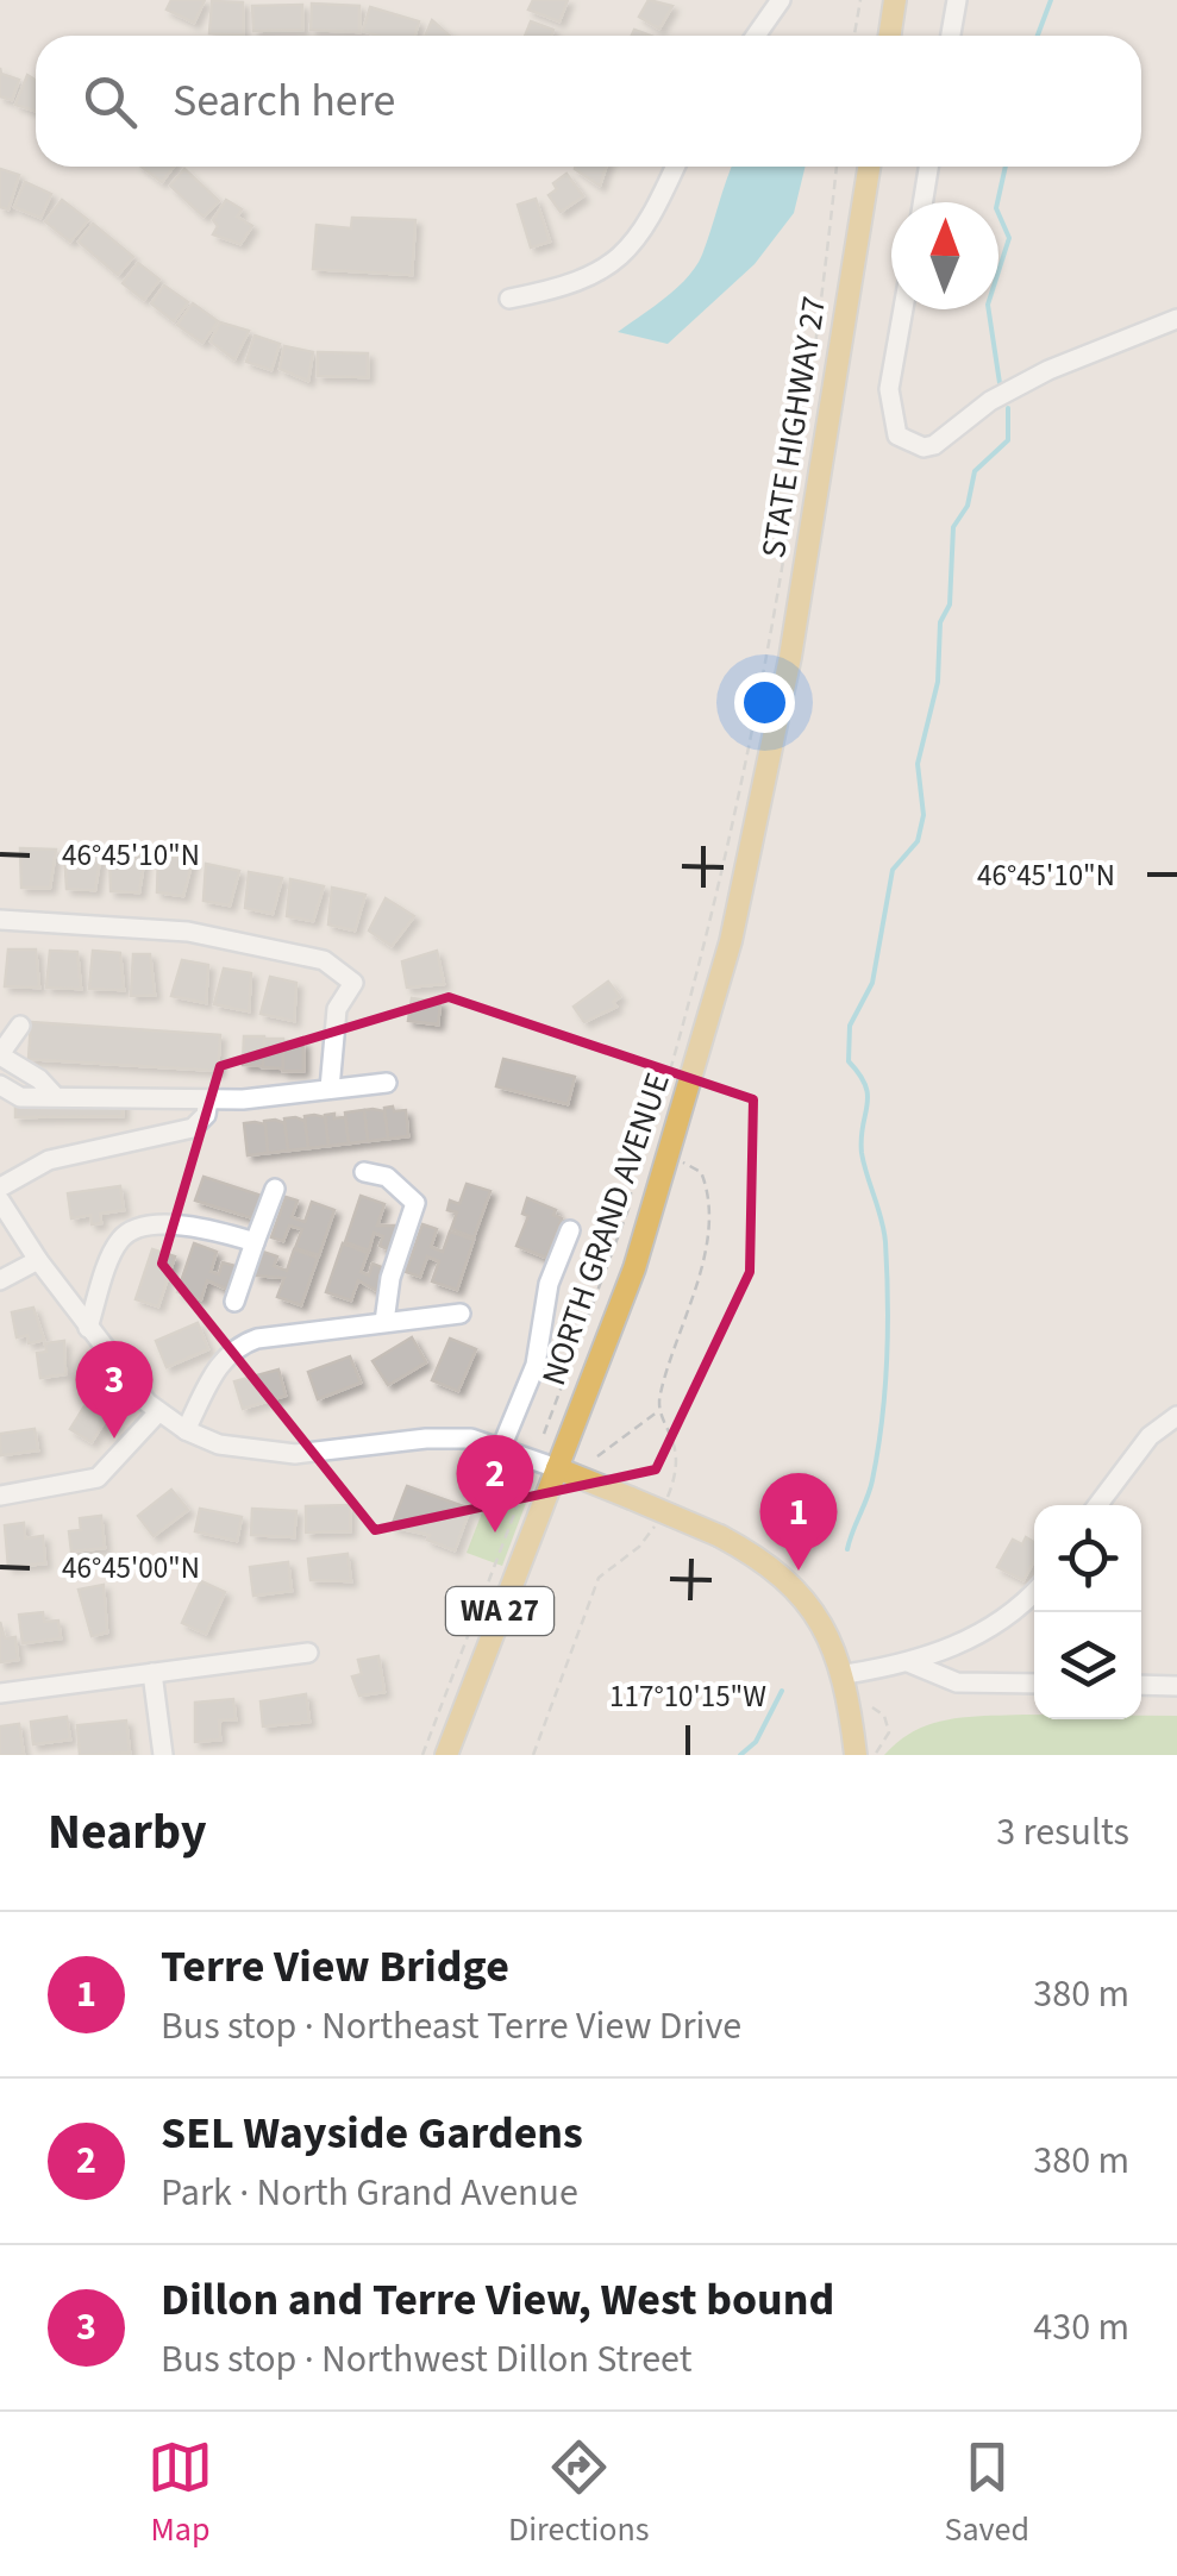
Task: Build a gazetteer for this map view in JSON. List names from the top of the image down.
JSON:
{
  "streets": {
    "main road": ["STATE HIGHWAY 27", "NORTH GRAND AVENUE", "WA 27"]
  },
  "crossings": [
    ["STATE HIGHWAY 27", "NORTH GRAND AVENUE"]
  ],
  "north": "top",
  "page": {
    "search": "Search here",
    "pins": ["3", "2", "1"],
    "heading": ["Nearby", "3 results"],
    "list": [
      {
        "mark": "1",
        "name": "Terre View Bridge",
        "note": "Bus stop · Northeast Terre View Drive",
        "value": "380 m"
      },
      {
        "mark": "2",
        "name": "SEL Wayside Gardens",
        "note": "Park · North Grand Avenue",
        "value": "380 m"
      },
      {
        "mark": "3",
        "name": "Dillon and Terre View, West bound",
        "note": "Bus stop · Northwest Dillon Street",
        "value": "430 m"
      }
    ],
    "nav": ["Map", "Directions", "Saved"]
  },
  "coordinates": ["46°45'10\"N", "46°45'00\"N", "117°10'15\"W"]
}
